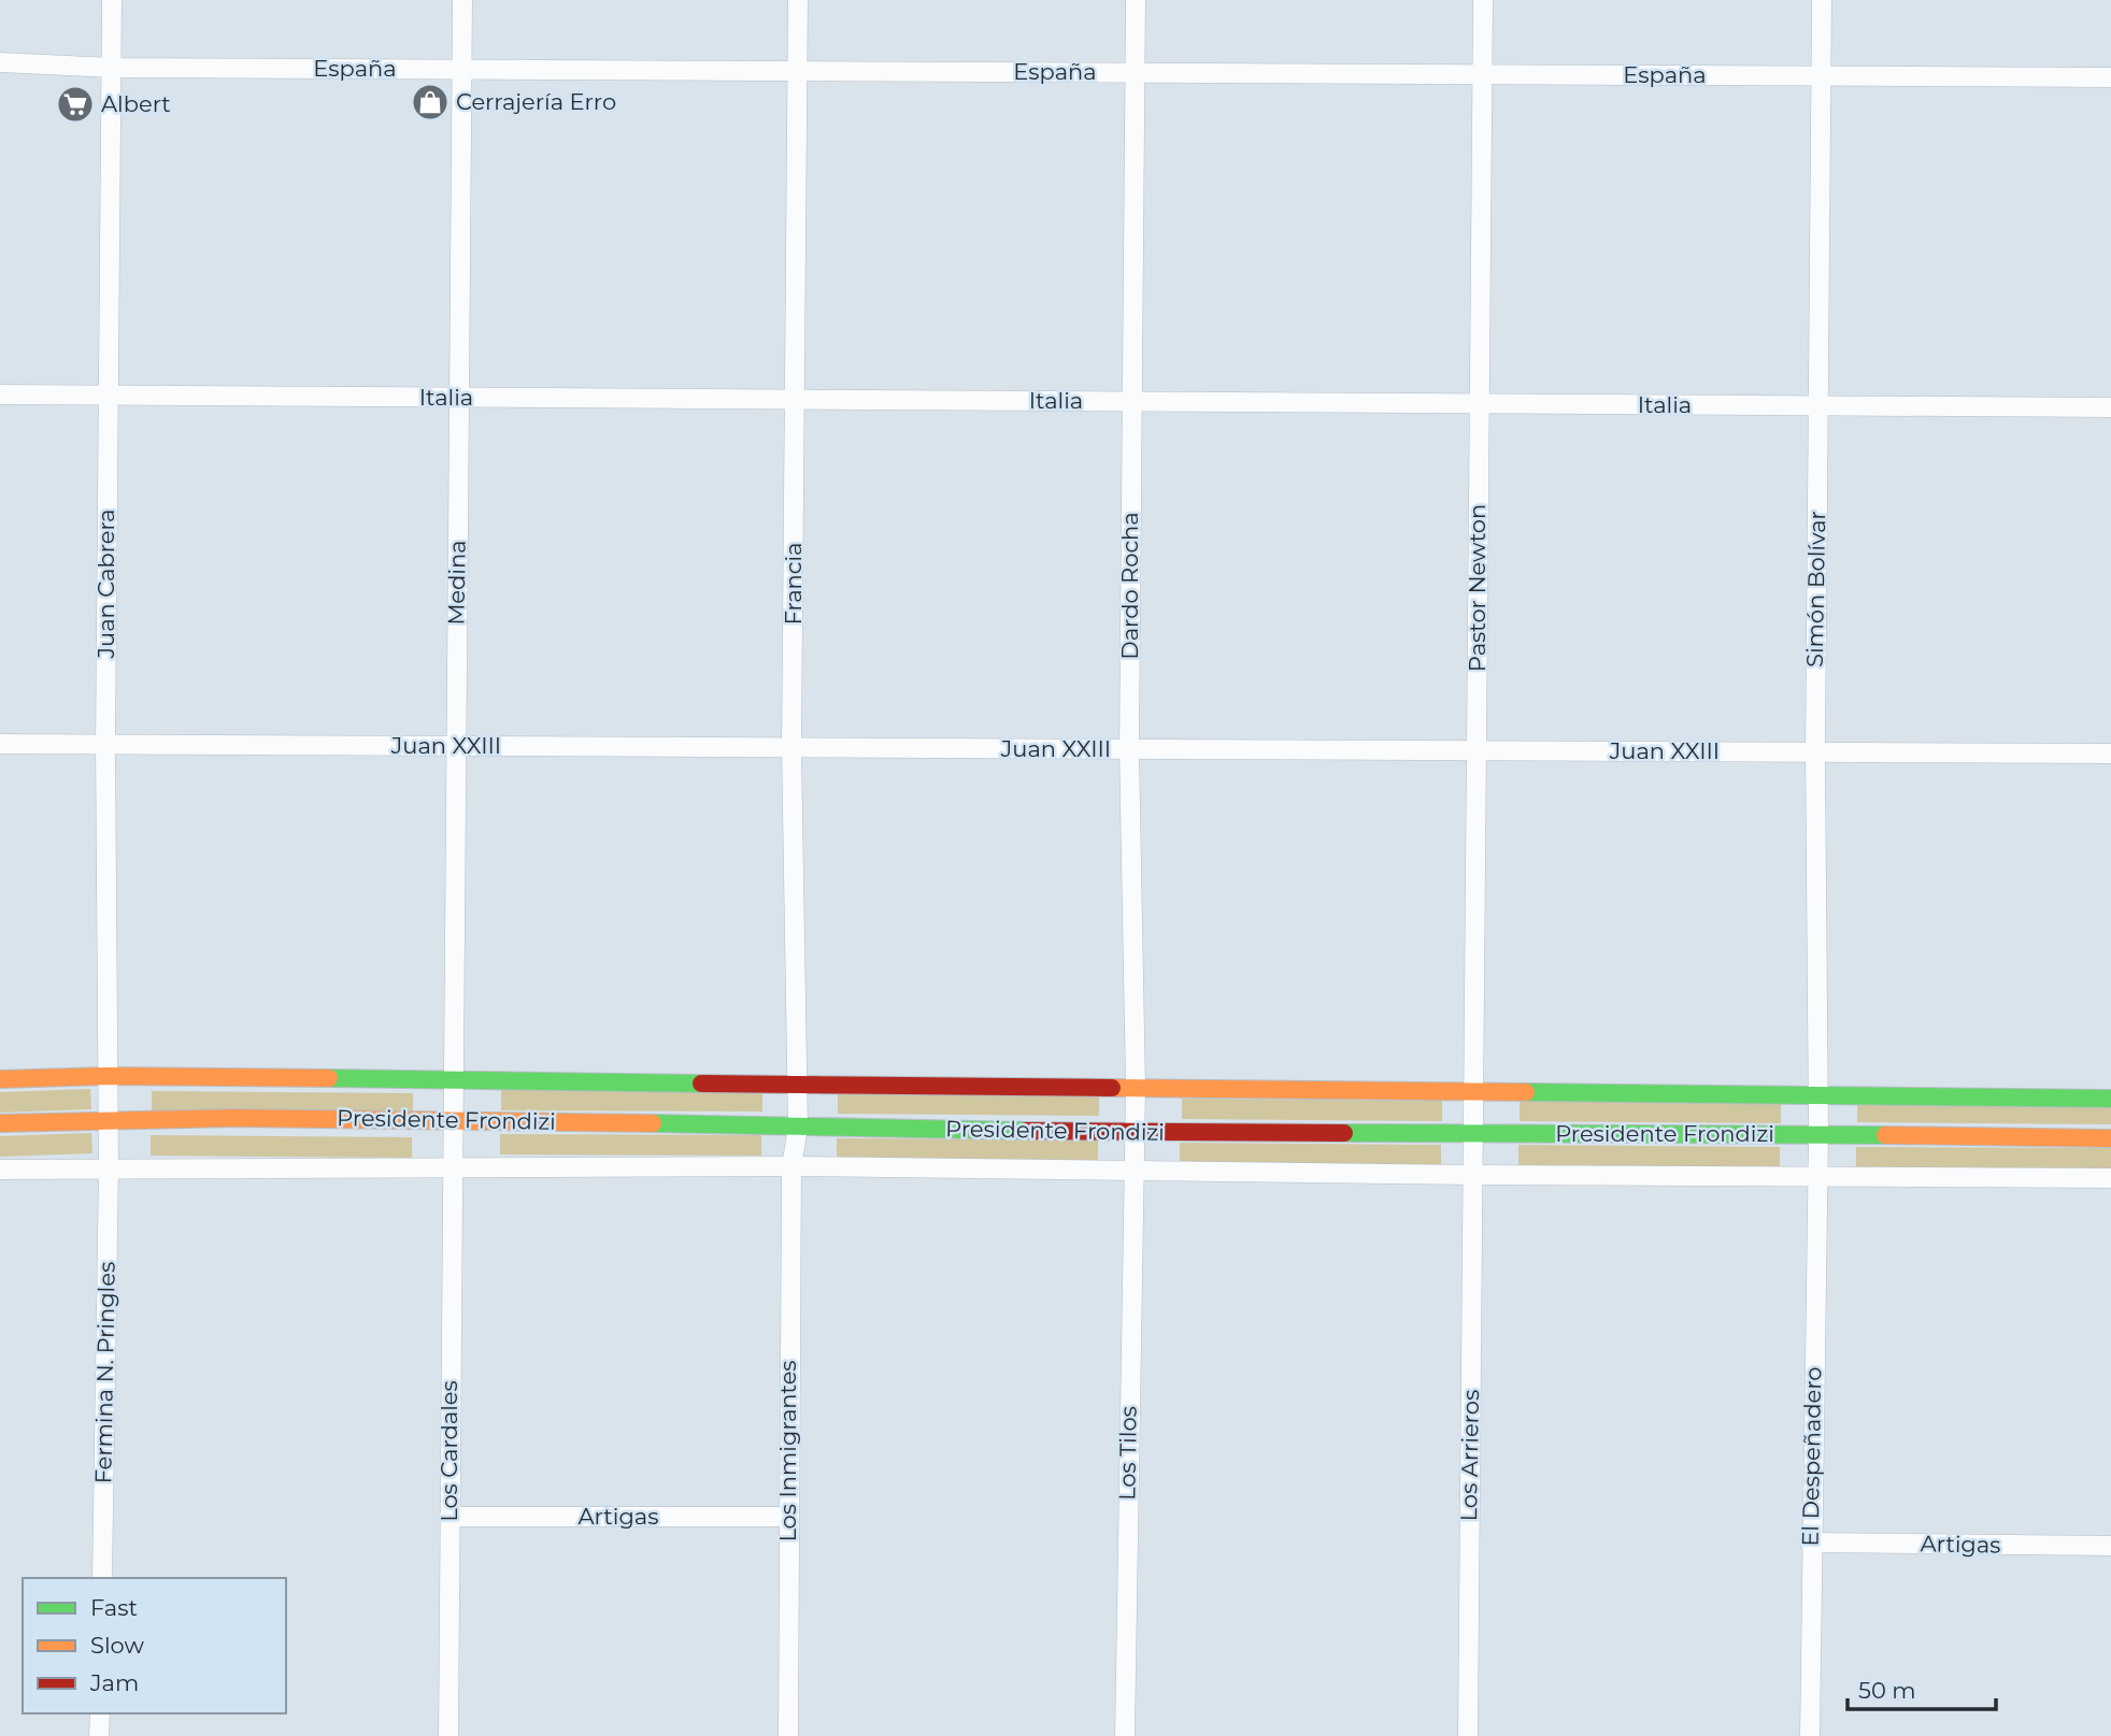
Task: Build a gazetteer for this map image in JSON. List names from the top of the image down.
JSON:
{
  "streets": {
    "street": [
      "España",
      "Italia",
      "Medina",
      "Juan Cabrera",
      "Francia",
      "Dardo Rocha",
      "Pastor Newton",
      "Simón Bolívar",
      "Juan XXIII",
      "Presidente Frondizi",
      "Fermina N. Pringles",
      "Los Cardales",
      "Los Inmigrantes",
      "Los Tilos",
      "Los Arrieros",
      "El Despeñadero",
      "Artigas"
    ]
  },
  "crossings": [
    ["España", "Medina"],
    ["España", "Juan Cabrera"],
    ["España", "Francia"],
    ["España", "Dardo Rocha"],
    ["España", "Pastor Newton"],
    ["España", "Simón Bolívar"],
    ["Italia", "Medina"],
    ["Italia", "Juan Cabrera"],
    ["Italia", "Francia"],
    ["Italia", "Dardo Rocha"],
    ["Italia", "Pastor Newton"],
    ["Italia", "Simón Bolívar"],
    ["Medina", "Juan XXIII"],
    ["Medina", "Presidente Frondizi"],
    ["Medina", "Los Cardales"],
    ["Juan Cabrera", "Juan XXIII"],
    ["Juan Cabrera", "Presidente Frondizi"],
    ["Juan Cabrera", "Fermina N. Pringles"],
    ["Francia", "Juan XXIII"],
    ["Francia", "Presidente Frondizi"],
    ["Francia", "Los Inmigrantes"],
    ["Dardo Rocha", "Juan XXIII"],
    ["Dardo Rocha", "Presidente Frondizi"],
    ["Dardo Rocha", "Los Tilos"],
    ["Pastor Newton", "Juan XXIII"],
    ["Pastor Newton", "Presidente Frondizi"],
    ["Pastor Newton", "Los Arrieros"],
    ["Simón Bolívar", "Juan XXIII"],
    ["Simón Bolívar", "Presidente Frondizi"],
    ["Simón Bolívar", "El Despeñadero"],
    ["Presidente Frondizi", "Fermina N. Pringles"],
    ["Presidente Frondizi", "Los Cardales"],
    ["Presidente Frondizi", "Los Inmigrantes"],
    ["Presidente Frondizi", "Los Tilos"],
    ["Presidente Frondizi", "Los Arrieros"],
    ["Presidente Frondizi", "El Despeñadero"],
    ["Los Cardales", "Artigas"],
    ["Los Inmigrantes", "Artigas"],
    ["El Despeñadero", "Artigas"]
  ],
  "places": {
    "shop": ["Cerrajería Erro"],
    "supermarket": ["Albert"]
  },
  "legend": ["Fast", "Slow", "Jam"],
  "scale_bar": "50 m"
}
